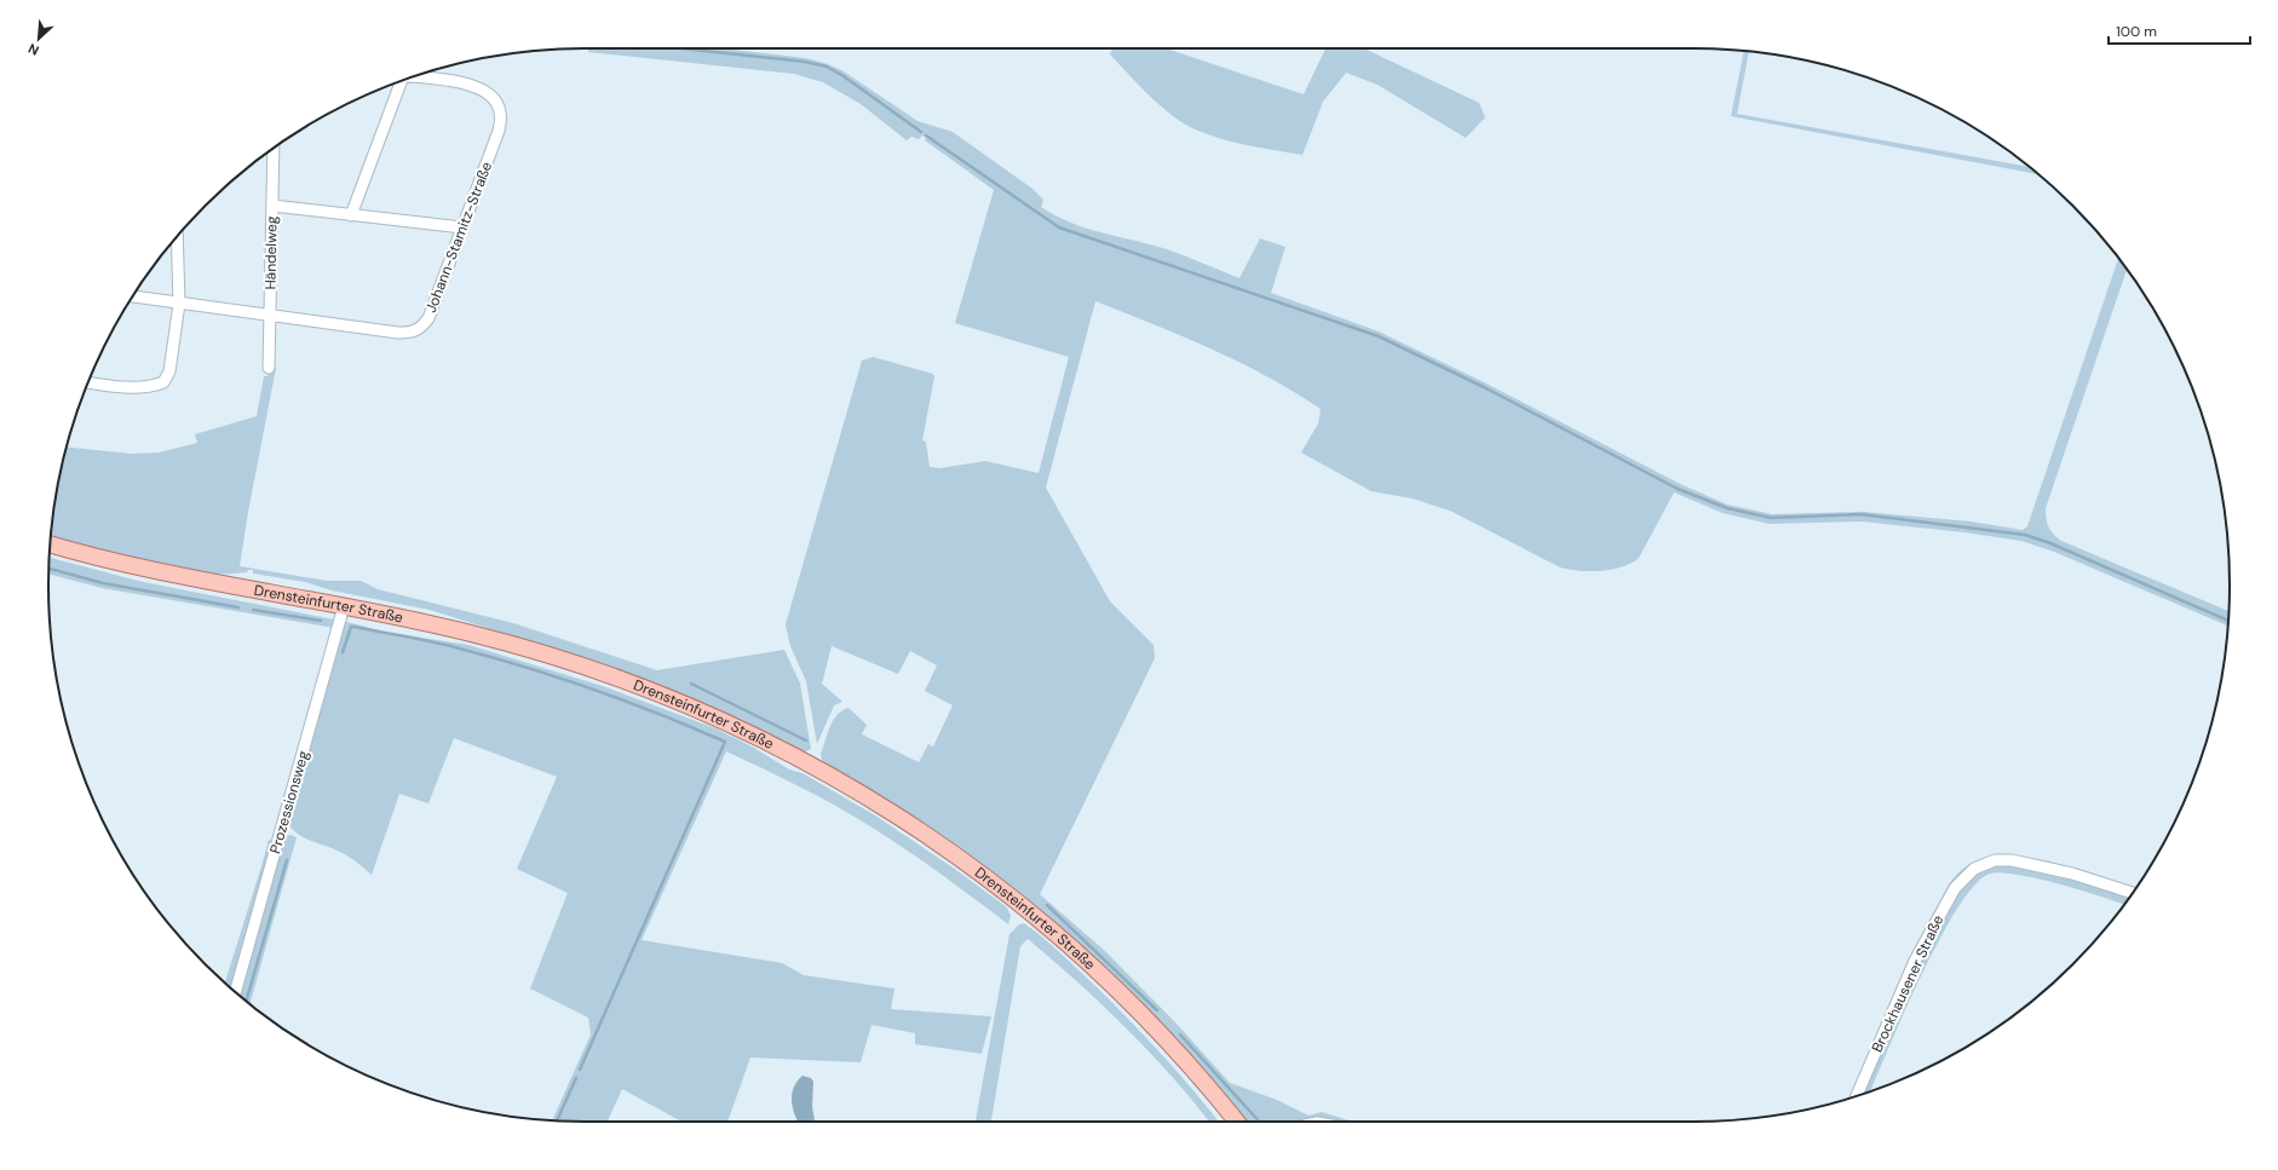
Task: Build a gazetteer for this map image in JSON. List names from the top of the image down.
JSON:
{
  "streets": {
    "main road": ["Drensteinfurter Straße"],
    "street": [
      "Johann-Stamitz-Straße",
      "Händelweg",
      "Prozessionsweg",
      "Brockhausener Straße"
    ]
  },
  "crossings": [
    ["Johann-Stamitz-Straße", "Händelweg"],
    ["Drensteinfurter Straße", "Prozessionsweg"]
  ],
  "scale_bar": "100 m",
  "north": "bottom left"
}
